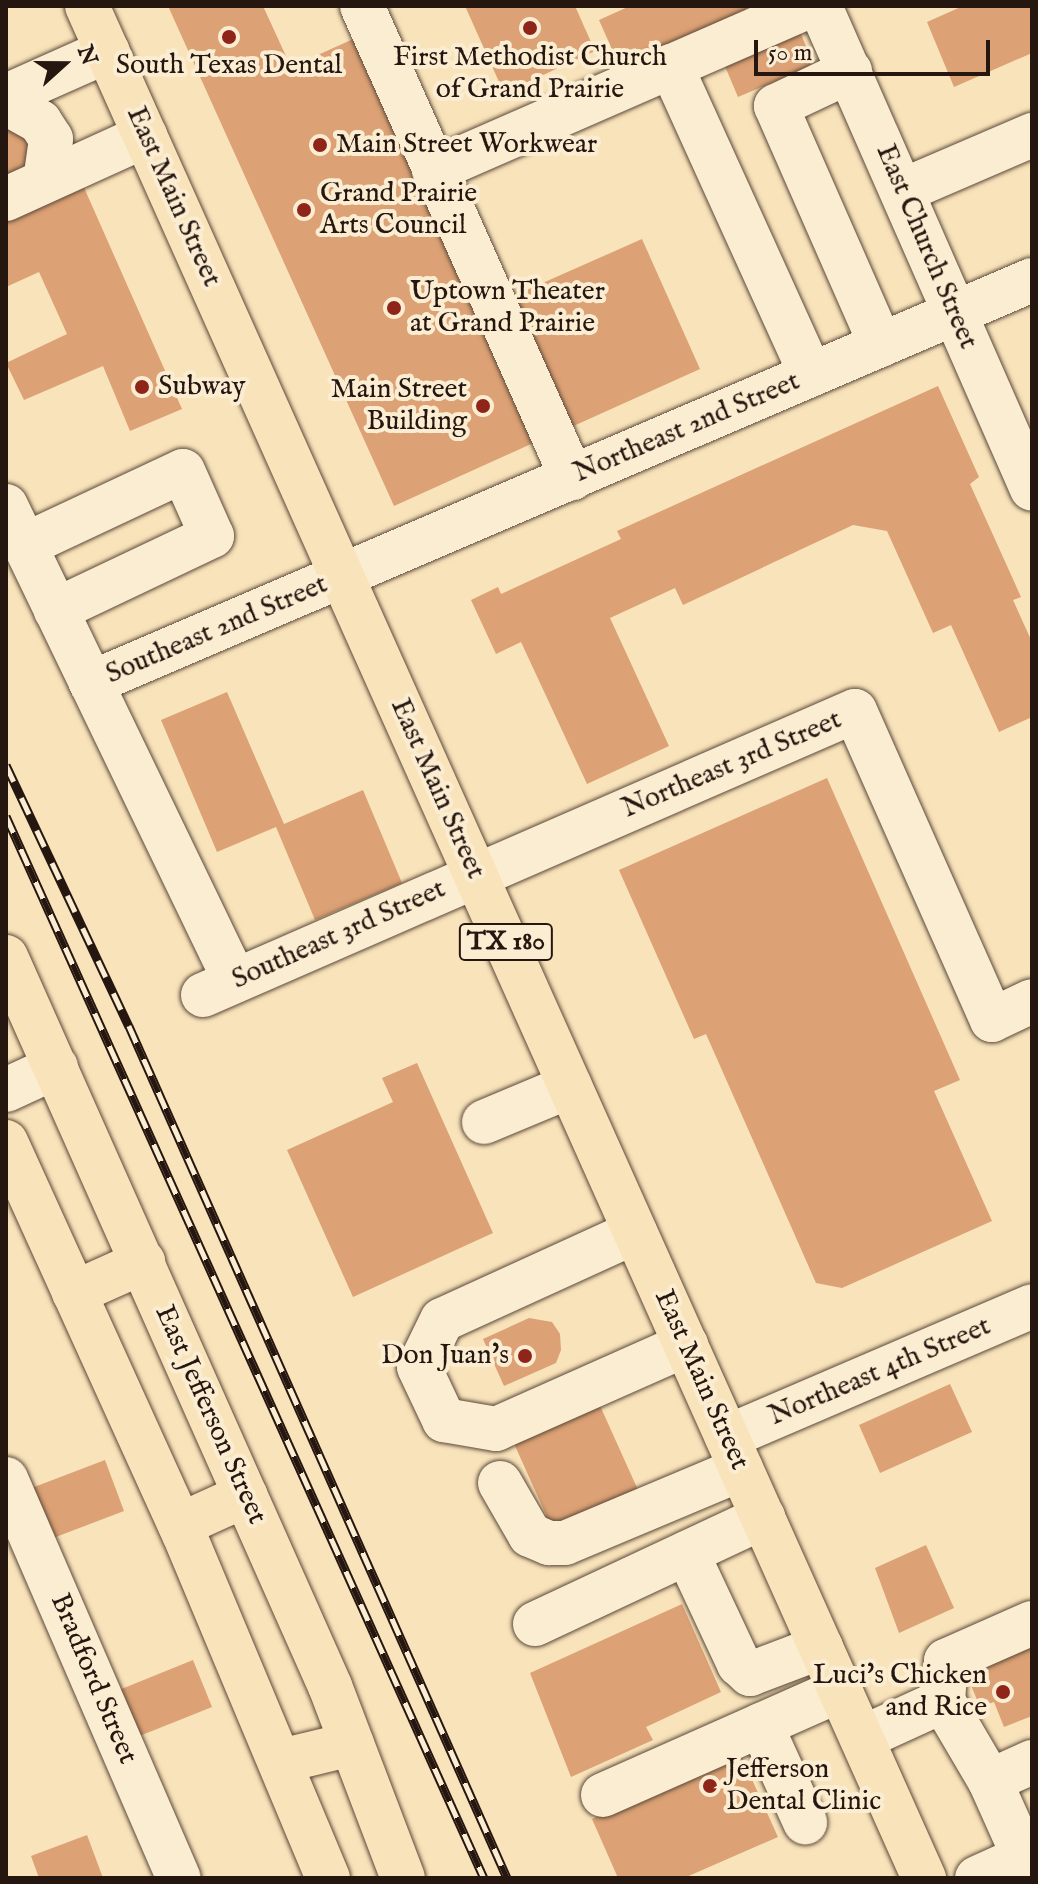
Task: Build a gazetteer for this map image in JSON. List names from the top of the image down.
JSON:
{
  "streets": {
    "main road": ["East Main Street", "TX 180", "East Jefferson Street"],
    "street": [
      "East Church Street",
      "Northeast 2nd Street",
      "Southeast 2nd Street",
      "Northeast 3rd Street",
      "Southeast 3rd Street",
      "Northeast 4th Street",
      "Bradford Street"
    ]
  },
  "crossings": [
    ["East Main Street", "Northeast 2nd Street"],
    ["East Main Street", "Southeast 2nd Street"],
    ["East Main Street", "Northeast 3rd Street"],
    ["East Main Street", "Southeast 3rd Street"],
    ["East Main Street", "Northeast 4th Street"],
    ["East Church Street", "Northeast 2nd Street"],
    ["Northeast 2nd Street", "Southeast 2nd Street"],
    ["Southeast 2nd Street", "Southeast 3rd Street"],
    ["Northeast 3rd Street", "Southeast 3rd Street"]
  ],
  "places": [
    "First Methodist Church of Grand Prairie",
    "South Texas Dental",
    "Main Street Workwear",
    "Grand Prairie Arts Council",
    "Uptown Theater at Grand Prairie",
    "Subway",
    "Main Street Building",
    "Don Juan's",
    "Luci's Chicken and Rice",
    "Jefferson Dental Clinic"
  ],
  "scale_bar": "50 m",
  "north": "right"
}
